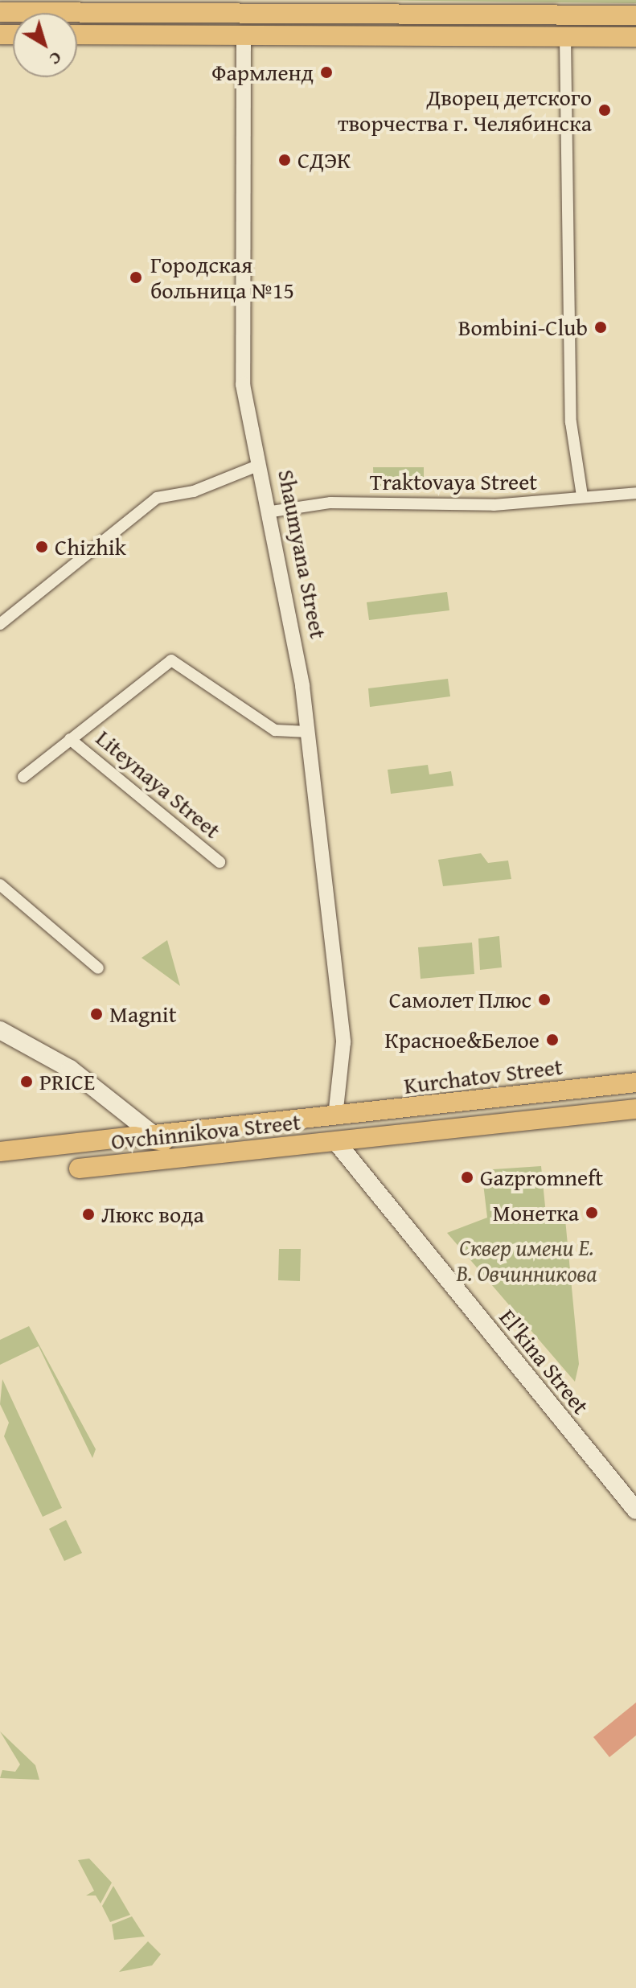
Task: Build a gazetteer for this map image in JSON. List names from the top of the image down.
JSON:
{
  "streets": {
    "main road": [
      "Shaumyana Street",
      "Kurchatov Street",
      "Ovchinnikova Street",
      "El'kina Street"
    ],
    "street": ["Traktovaya Street", "Liteynaya Street"]
  },
  "crossings": [
    ["Traktovaya Street", "Shaumyana Street"],
    ["Shaumyana Street", "Kurchatov Street"],
    ["Shaumyana Street", "Ovchinnikova Street"],
    ["Kurchatov Street", "Ovchinnikova Street"],
    ["Ovchinnikova Street", "El'kina Street"]
  ],
  "parks": ["Сквер имени Е. В. Овчинникова"],
  "places": [
    "Фармленд",
    "Дворец детского творчества г. Челябинска",
    "СДЭК",
    "Городская больница №15",
    "Bombini-Club",
    "Chizhik",
    "Самолет Плюс",
    "Magnit",
    "Красное&Белое",
    "PRICE",
    "Gazpromneft",
    "Монетка",
    "Люкс вода"
  ],
  "north": "bottom right"
}
